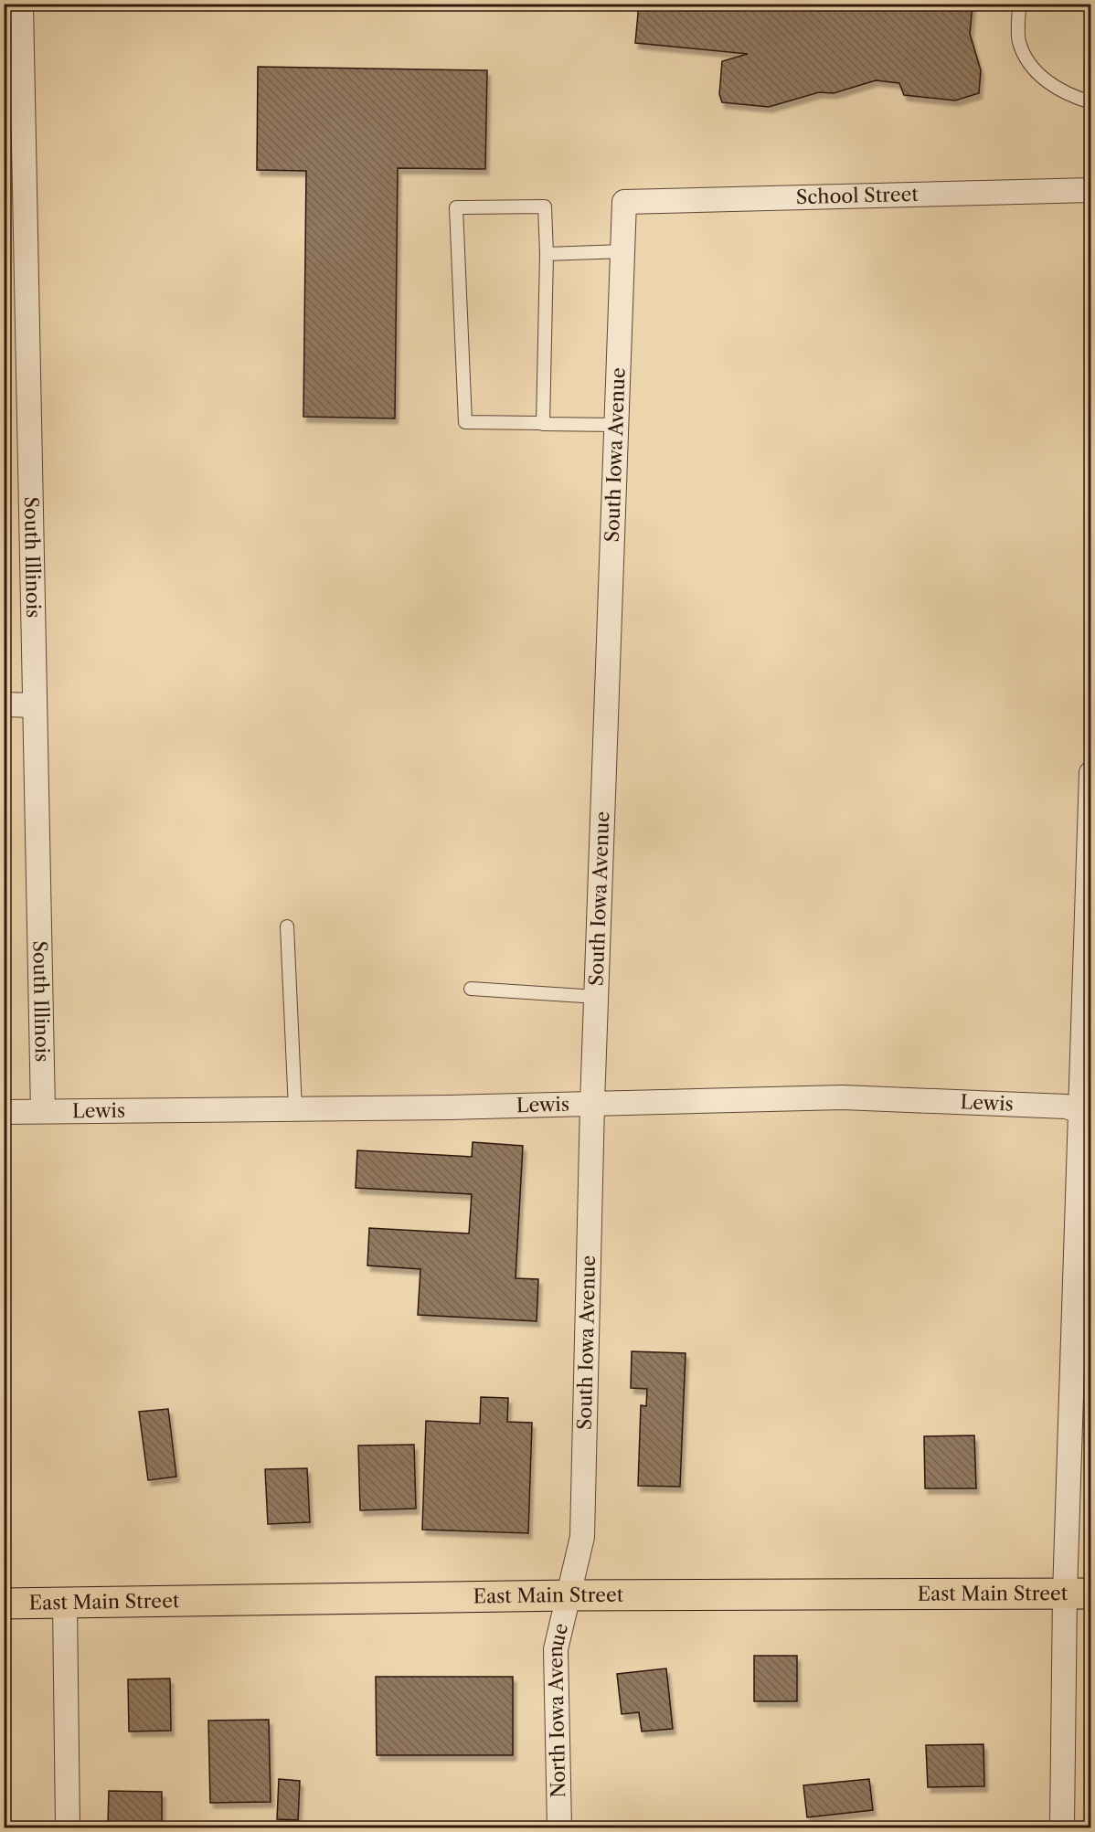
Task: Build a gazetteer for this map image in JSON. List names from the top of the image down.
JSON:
{
  "streets": {
    "main road": ["East Main Street"],
    "street": [
      "School Street",
      "South Iowa Avenue",
      "South Illinois",
      "Lewis",
      "North Iowa Avenue"
    ]
  },
  "crossings": [
    ["School Street", "South Iowa Avenue"],
    ["South Iowa Avenue", "Lewis"],
    ["South Iowa Avenue", "East Main Street"],
    ["South Iowa Avenue", "North Iowa Avenue"],
    ["South Illinois", "Lewis"],
    ["East Main Street", "North Iowa Avenue"]
  ]
}
